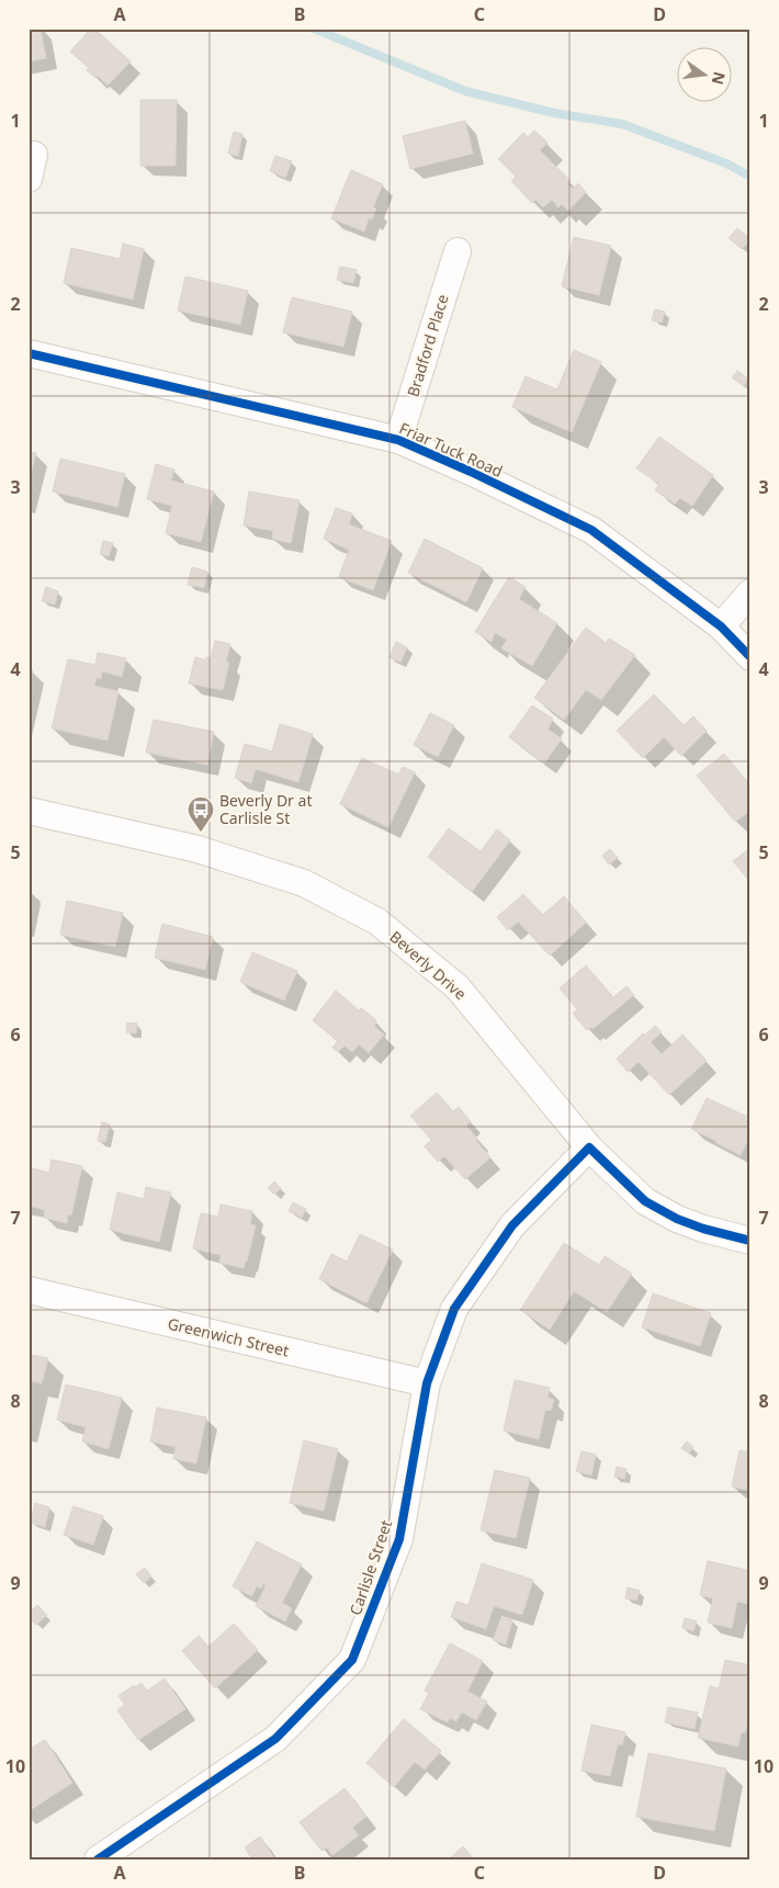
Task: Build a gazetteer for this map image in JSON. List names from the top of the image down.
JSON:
{
  "streets": {
    "street": [
      "Bradford Place",
      "Friar Tuck Road",
      "Beverly Drive",
      "Greenwich Street",
      "Carlisle Street"
    ]
  },
  "crossings": [
    ["Bradford Place", "Friar Tuck Road"],
    ["Beverly Drive", "Carlisle Street"],
    ["Greenwich Street", "Carlisle Street"]
  ],
  "places": {
    "bus stop": ["Beverly Dr at Carlisle St"]
  },
  "north": "right",
  "grid": {
    "columns": [
      "A",
      "B",
      "C",
      "D"
    ],
    "rows": [
      "1",
      "2",
      "3",
      "4",
      "5",
      "6",
      "7",
      "8",
      "9",
      "10"
    ]
  }
}
